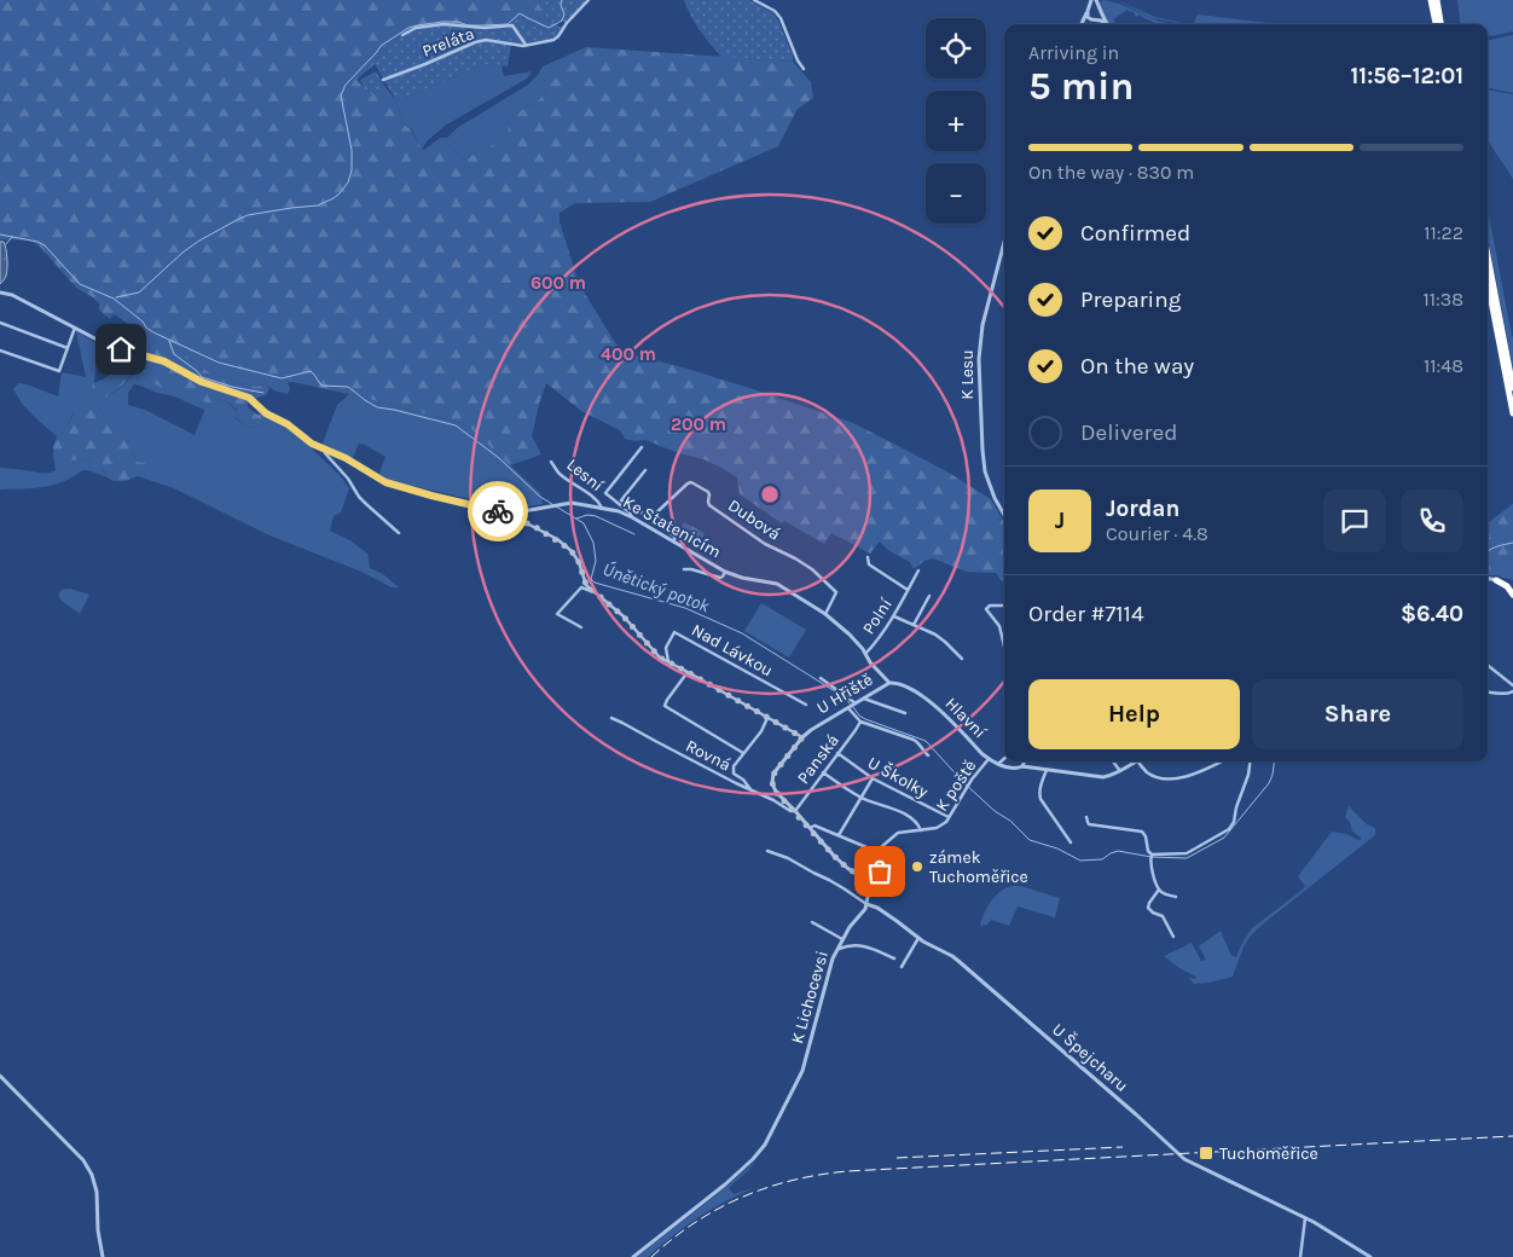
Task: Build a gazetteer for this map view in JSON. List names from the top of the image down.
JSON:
{
  "streets": {
    "street": [
      "Preláta",
      "K Lesu",
      "Lesní",
      "Dubová",
      "Ke Statenicím",
      "Polní",
      "Nad Lávkou",
      "U Hřiště",
      "Hlavní",
      "Rovná",
      "Panská",
      "U Školky",
      "K poště",
      "K Lichocevsi",
      "U Špejcharu"
    ]
  },
  "crossings": [
    ["Lesní", "Ke Statenicím"],
    ["Dubová", "Ke Statenicím"],
    ["Ke Statenicím", "Polní"],
    ["Ke Statenicím", "U Hřiště"],
    ["Ke Statenicím", "Hlavní"],
    ["U Hřiště", "Hlavní"],
    ["U Hřiště", "Rovná"],
    ["U Hřiště", "Panská"],
    ["Hlavní", "K poště"],
    ["Rovná", "Panská"],
    ["Panská", "U Školky"],
    ["U Školky", "K poště"],
    ["K poště", "K Lichocevsi"],
    ["K Lichocevsi", "U Špejcharu"]
  ],
  "water": ["Únětický potok"],
  "places": {
    "other": ["zámek Tuchoměřice"],
    "transit": ["Tuchoměřice"]
  },
  "page": {
    "map_buttons": ["+", "−"],
    "heading": ["5 min", "Arriving in", "11:56–12:01"],
    "panel": [
      "Jordan",
      "Courier · 4.8",
      "Order #7114",
      "$6.40"
    ],
    "bar": "On the way · 830 m",
    "list": [
      ["Confirmed", "11:22"],
      ["Preparing", "11:38"],
      ["On the way", "11:48"],
      "Delivered"
    ],
    "round": "J",
    "buttons": ["Help", "Share"]
  },
  "rings": ["600 m", "400 m", "200 m"]
}
